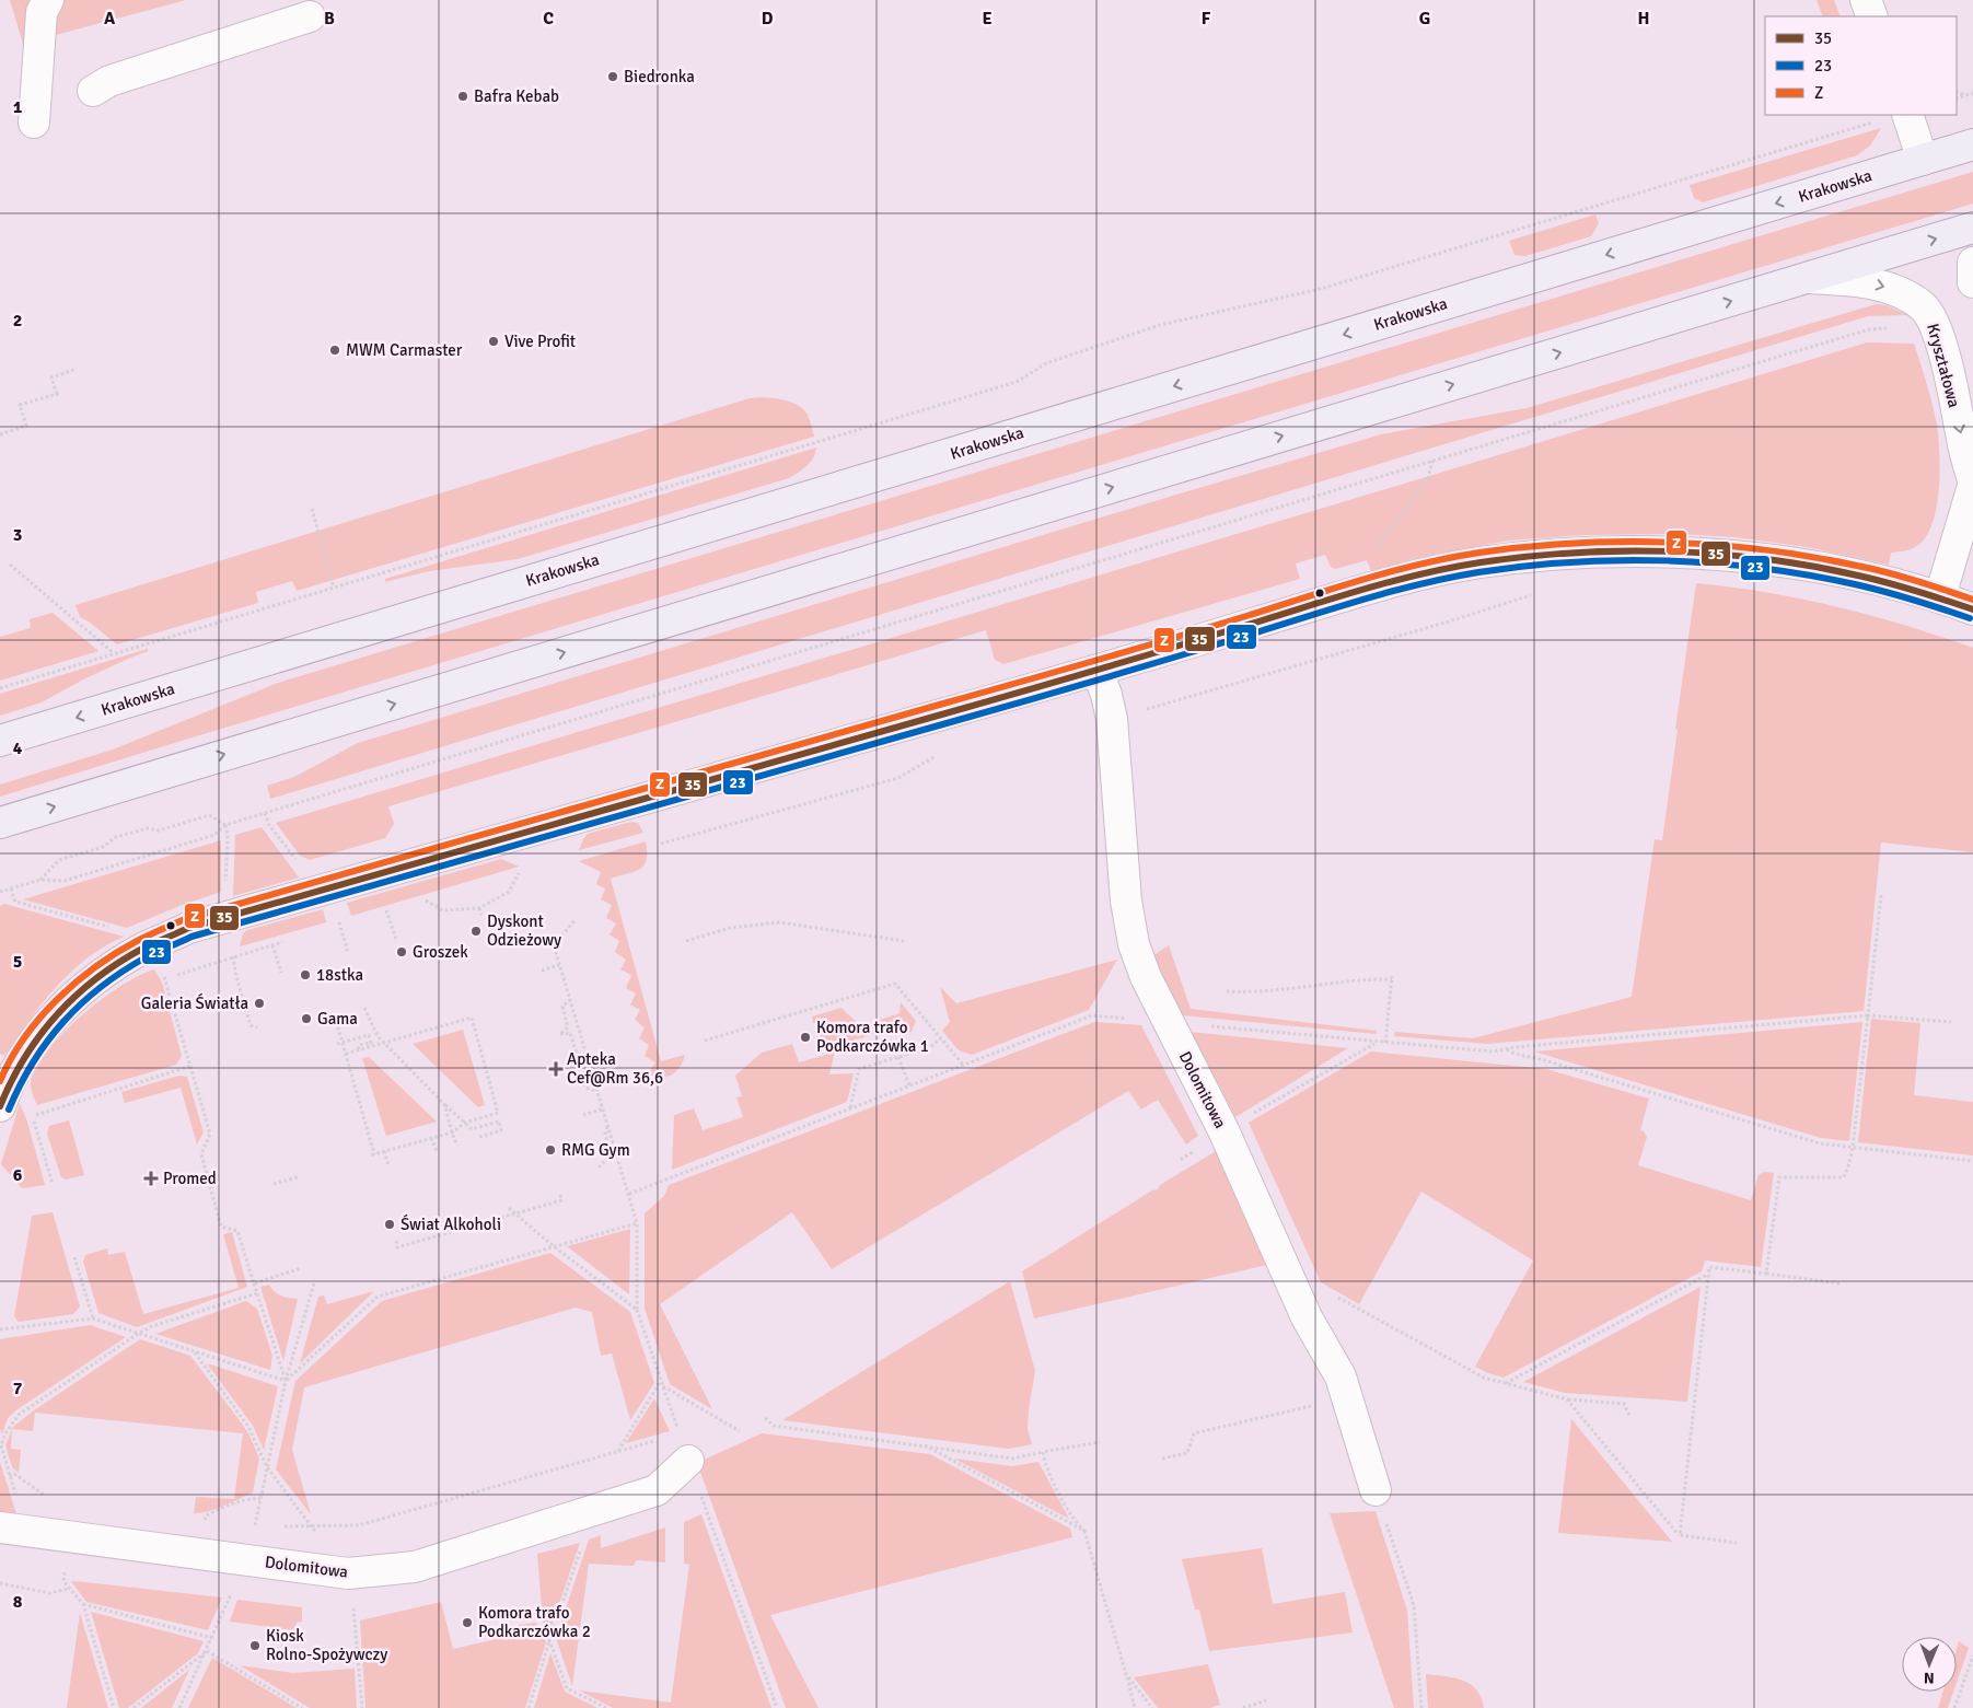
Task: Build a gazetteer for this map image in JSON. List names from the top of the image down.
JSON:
{
  "streets": {
    "main road": ["Krakowska"],
    "street": ["Kryształowa", "Dolomitowa"]
  },
  "one_way": ["Kryształowa"],
  "places": {
    "other": [
      "Biedronka",
      "Bafra Kebab",
      "Vive Profit",
      "MWM Carmaster",
      "Dyskont Odzieżowy",
      "Groszek",
      "18stka",
      "Galeria Światła",
      "Gama",
      "Komora trafo Podkarczówka 1",
      "RMG Gym",
      "Świat Alkoholi",
      "Komora trafo Podkarczówka 2",
      "Kiosk Rolno-Spożywczy"
    ],
    "health": ["Apteka Cef@Rm 36,6", "Promed"]
  },
  "lines": ["transit line Z", "transit line 35", "transit line 23"],
  "legend": ["35", "23", "Z"],
  "north": "bottom",
  "grid": {
    "columns": [
      "A",
      "B",
      "C",
      "D",
      "E",
      "F",
      "G",
      "H"
    ],
    "rows": [
      "1",
      "2",
      "3",
      "4",
      "5",
      "6",
      "7",
      "8"
    ]
  }
}
